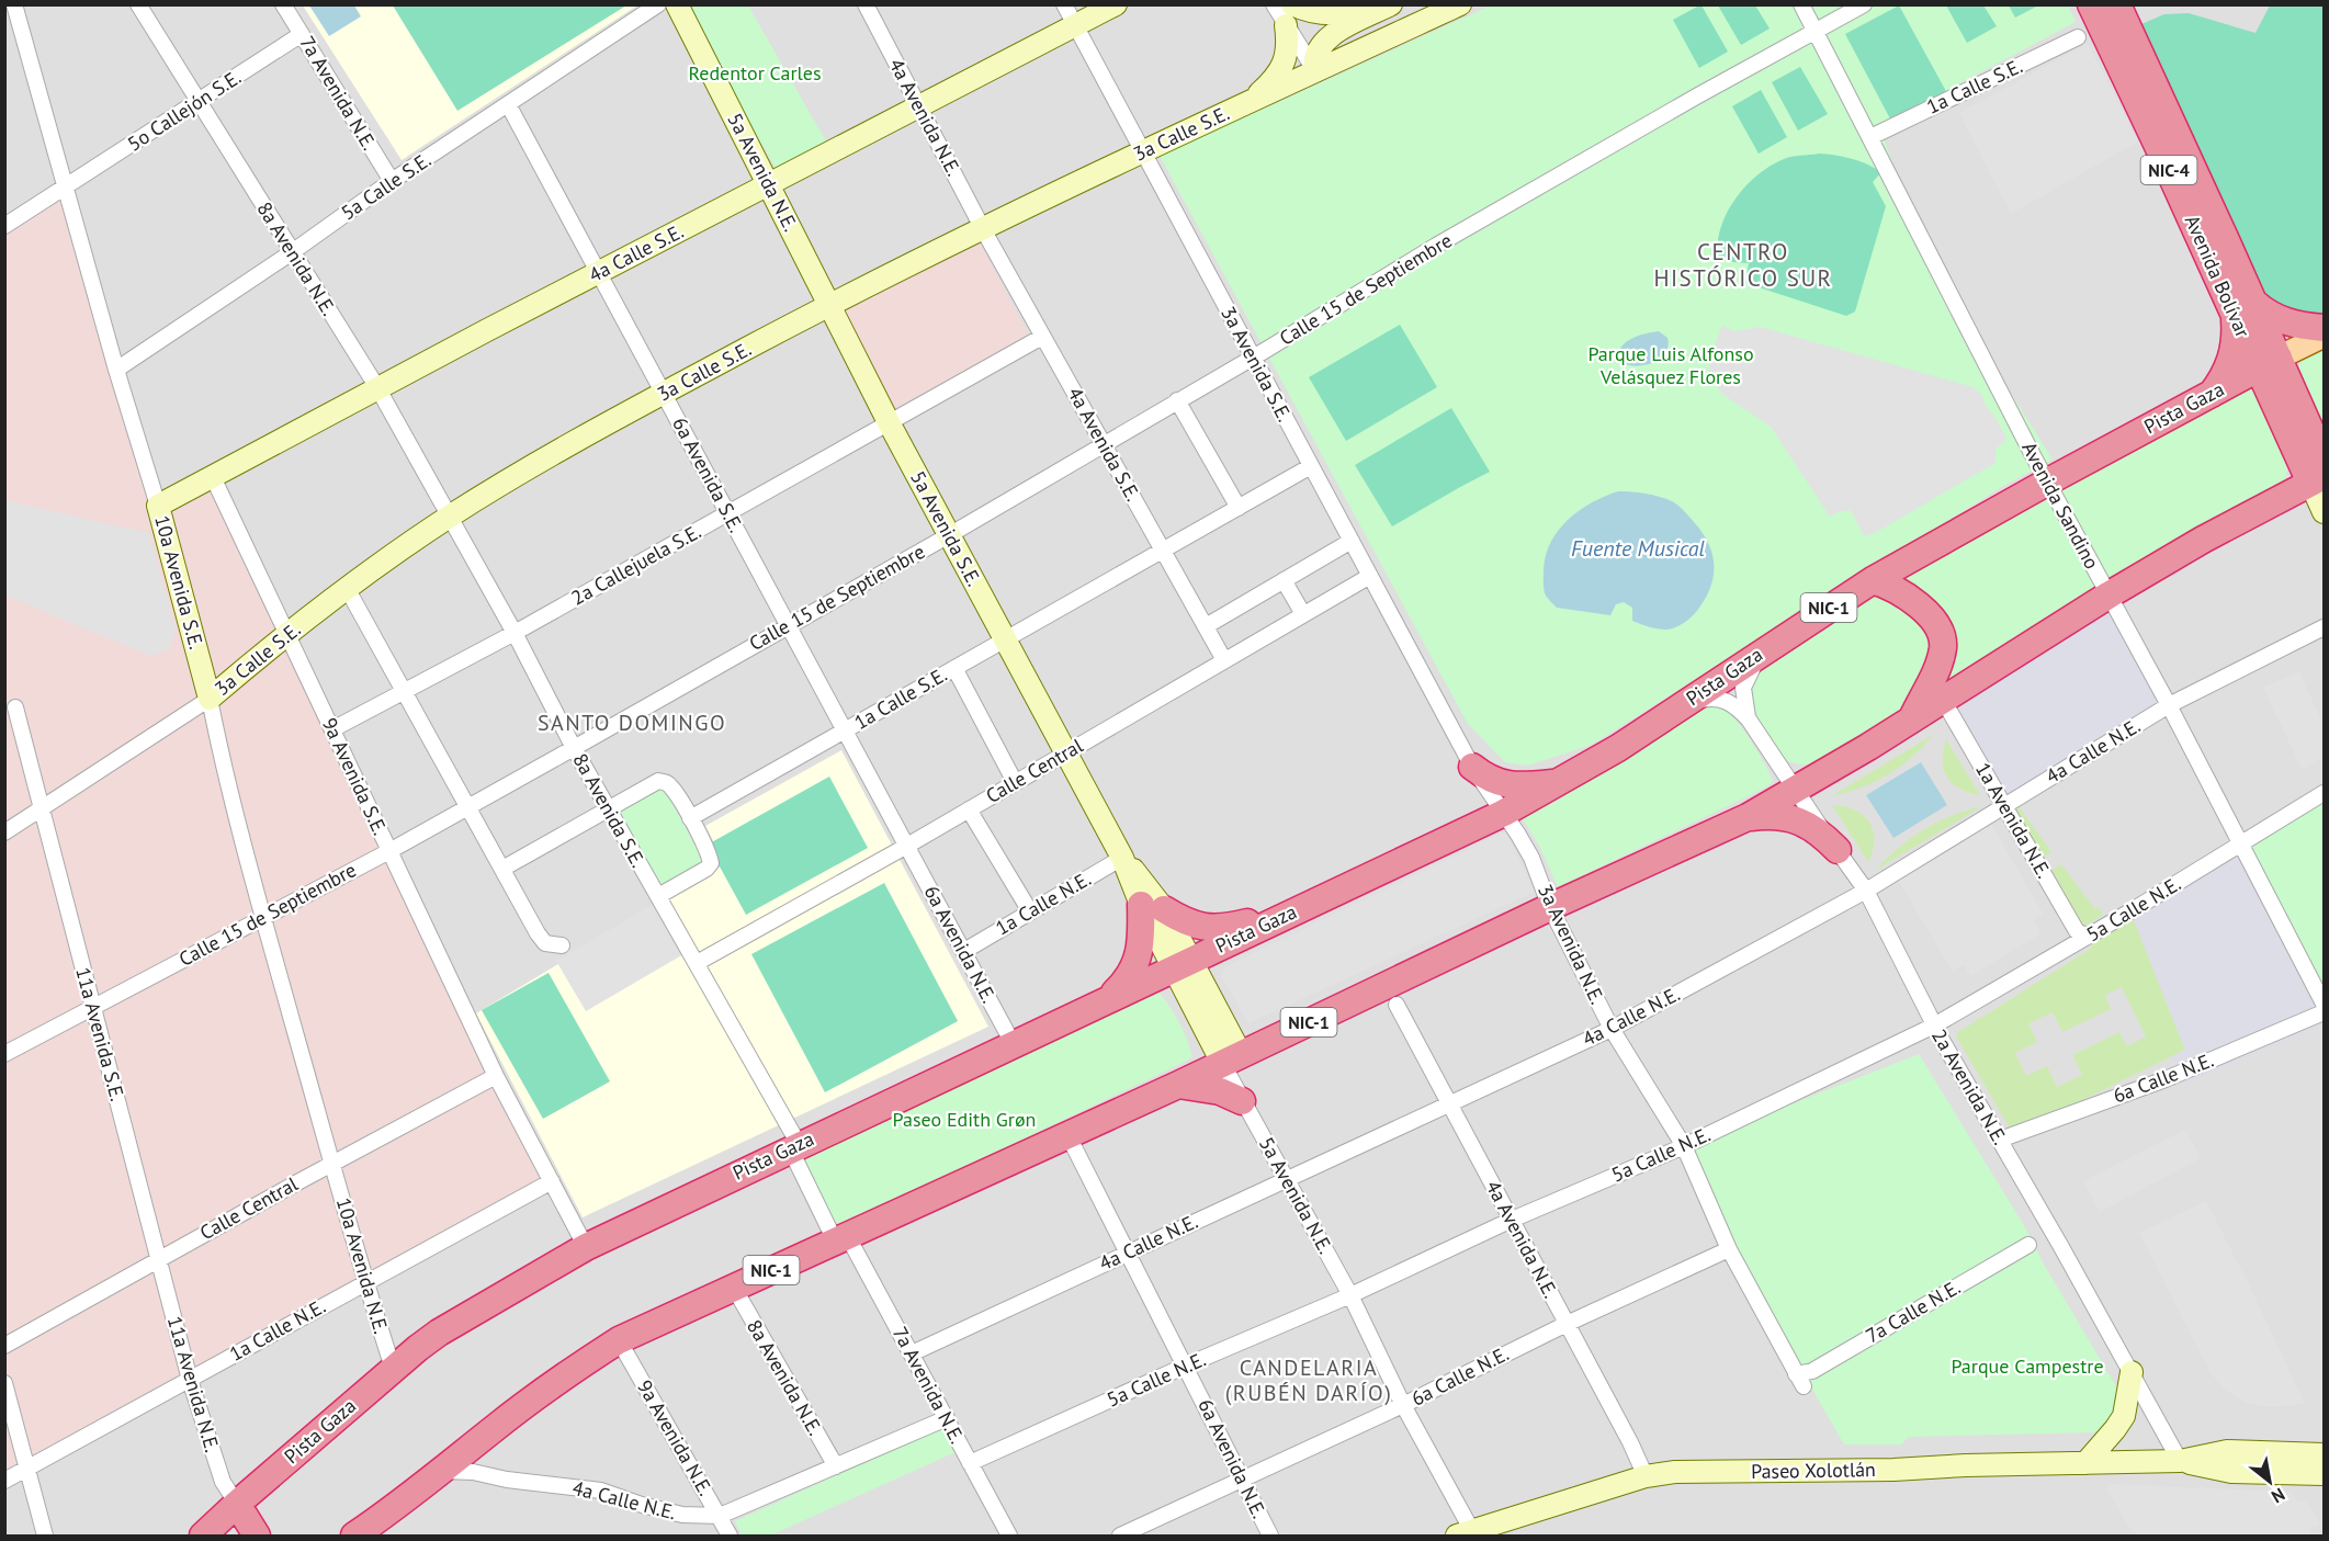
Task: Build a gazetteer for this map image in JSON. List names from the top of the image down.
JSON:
{
  "streets": {
    "highway": [
      "NIC-4",
      "Avenida Bolívar",
      "Pista Gaza",
      "NIC-1"
    ],
    "street": [
      "1a Calle S.E.",
      "7a Avenida N.E.",
      "5o Callejón S.E.",
      "4a Avenida N.E.",
      "3a Calle S.E.",
      "5a Avenida N.E.",
      "5a Calle S.E.",
      "4a Calle S.E.",
      "8a Avenida N.E.",
      "Calle 15 de Septiembre",
      "3a Avenida S.E.",
      "4a Avenida S.E.",
      "6a Avenida S.E.",
      "Avenida Sandino",
      "5a Avenida S.E.",
      "2a Callejuela S.E.",
      "10a Avenida S.E.",
      "4a Calle N.E.",
      "Calle Central",
      "9a Avenida S.E.",
      "8a Avenida S.E.",
      "1a Avenida N.E.",
      "1a Calle N.E.",
      "5a Calle N.E.",
      "6a Avenida N.E.",
      "3a Avenida N.E.",
      "11a Avenida S.E.",
      "6a Calle N.E.",
      "2a Avenida N.E.",
      "10a Avenida N.E.",
      "7a Calle N.E.",
      "11a Avenida N.E.",
      "9a Avenida N.E.",
      "Paseo Xolotlán"
    ]
  },
  "crossings": [
    ["1a Calle S.E.", "3a Avenida S.E."],
    ["1a Calle S.E.", "4a Avenida S.E."],
    ["1a Calle S.E.", "6a Avenida S.E."],
    ["1a Calle S.E.", "Avenida Sandino"],
    ["1a Calle S.E.", "5a Avenida S.E."],
    ["7a Avenida N.E.", "5o Callejón S.E."],
    ["7a Avenida N.E.", "5a Calle S.E."],
    ["7a Avenida N.E.", "Pista Gaza"],
    ["7a Avenida N.E.", "NIC-1"],
    ["7a Avenida N.E.", "4a Calle N.E."],
    ["7a Avenida N.E.", "8a Avenida S.E."],
    ["7a Avenida N.E.", "5a Calle N.E."],
    ["5o Callejón S.E.", "8a Avenida N.E."],
    ["5o Callejón S.E.", "10a Avenida S.E."],
    ["4a Avenida N.E.", "3a Calle S.E."],
    ["4a Avenida N.E.", "4a Calle S.E."],
    ["4a Avenida N.E.", "4a Avenida S.E."],
    ["4a Avenida N.E.", "4a Calle N.E."],
    ["4a Avenida N.E.", "5a Calle N.E."],
    ["4a Avenida N.E.", "6a Calle N.E."],
    ["4a Avenida N.E.", "Paseo Xolotlán"],
    ["3a Calle S.E.", "5a Avenida N.E."],
    ["3a Calle S.E.", "8a Avenida N.E."],
    ["3a Calle S.E.", "3a Avenida S.E."],
    ["3a Calle S.E.", "4a Avenida S.E."],
    ["3a Calle S.E.", "6a Avenida S.E."],
    ["3a Calle S.E.", "5a Avenida S.E."],
    ["3a Calle S.E.", "10a Avenida S.E."],
    ["3a Calle S.E.", "9a Avenida S.E."],
    ["3a Calle S.E.", "8a Avenida S.E."],
    ["3a Calle S.E.", "11a Avenida S.E."],
    ["5a Avenida N.E.", "4a Calle S.E."],
    ["5a Avenida N.E.", "Pista Gaza"],
    ["5a Avenida N.E.", "5a Avenida S.E."],
    ["5a Avenida N.E.", "NIC-1"],
    ["5a Avenida N.E.", "4a Calle N.E."],
    ["5a Avenida N.E.", "Calle Central"],
    ["5a Avenida N.E.", "1a Calle N.E."],
    ["5a Avenida N.E.", "5a Calle N.E."],
    ["5a Avenida N.E.", "6a Calle N.E."],
    ["5a Avenida N.E.", "Paseo Xolotlán"],
    ["5a Calle S.E.", "8a Avenida N.E."],
    ["5a Calle S.E.", "6a Avenida S.E."],
    ["5a Calle S.E.", "10a Avenida S.E."],
    ["4a Calle S.E.", "8a Avenida N.E."],
    ["4a Calle S.E.", "6a Avenida S.E."],
    ["4a Calle S.E.", "10a Avenida S.E."],
    ["4a Calle S.E.", "9a Avenida S.E."],
    ["8a Avenida N.E.", "NIC-1"],
    ["8a Avenida N.E.", "4a Calle N.E."],
    ["8a Avenida N.E.", "8a Avenida S.E."],
    ["Avenida Bolívar", "Pista Gaza"],
    ["Avenida Bolívar", "NIC-1"],
    ["Calle 15 de Septiembre", "3a Avenida S.E."],
    ["Calle 15 de Septiembre", "4a Avenida S.E."],
    ["Calle 15 de Septiembre", "6a Avenida S.E."],
    ["Calle 15 de Septiembre", "Avenida Sandino"],
    ["Calle 15 de Septiembre", "5a Avenida S.E."],
    ["Calle 15 de Septiembre", "10a Avenida S.E."],
    ["Calle 15 de Septiembre", "9a Avenida S.E."],
    ["Calle 15 de Septiembre", "8a Avenida S.E."],
    ["Calle 15 de Septiembre", "11a Avenida S.E."],
    ["3a Avenida S.E.", "Calle Central"],
    ["3a Avenida S.E.", "3a Avenida N.E."],
    ["Pista Gaza", "Avenida Sandino"],
    ["Pista Gaza", "NIC-1"],
    ["Pista Gaza", "8a Avenida S.E."],
    ["Pista Gaza", "6a Avenida N.E."],
    ["Pista Gaza", "3a Avenida N.E."],
    ["Pista Gaza", "2a Avenida N.E."],
    ["Pista Gaza", "10a Avenida N.E."],
    ["Pista Gaza", "11a Avenida N.E."],
    ["4a Avenida S.E.", "2a Callejuela S.E."],
    ["4a Avenida S.E.", "Calle Central"],
    ["6a Avenida S.E.", "2a Callejuela S.E."],
    ["6a Avenida S.E.", "Calle Central"],
    ["6a Avenida S.E.", "6a Avenida N.E."],
    ["Avenida Sandino", "4a Calle N.E."],
    ["Avenida Sandino", "5a Calle N.E."],
    ["5a Avenida S.E.", "2a Callejuela S.E."],
    ["5a Avenida S.E.", "Calle Central"],
    ["2a Callejuela S.E.", "9a Avenida S.E."],
    ["2a Callejuela S.E.", "8a Avenida S.E."],
    ["10a Avenida S.E.", "Calle Central"],
    ["10a Avenida S.E.", "10a Avenida N.E."],
    ["NIC-1", "4a Calle N.E."],
    ["NIC-1", "1a Avenida N.E."],
    ["NIC-1", "6a Avenida N.E."],
    ["NIC-1", "3a Avenida N.E."],
    ["NIC-1", "2a Avenida N.E."],
    ["NIC-1", "9a Avenida N.E."],
    ["4a Calle N.E.", "1a Avenida N.E."],
    ["4a Calle N.E.", "6a Avenida N.E."],
    ["4a Calle N.E.", "3a Avenida N.E."],
    ["4a Calle N.E.", "2a Avenida N.E."],
    ["4a Calle N.E.", "9a Avenida N.E."],
    ["Calle Central", "9a Avenida S.E."],
    ["Calle Central", "8a Avenida S.E."],
    ["Calle Central", "6a Avenida N.E."],
    ["Calle Central", "3a Avenida N.E."],
    ["Calle Central", "11a Avenida S.E."],
    ["Calle Central", "10a Avenida N.E."],
    ["Calle Central", "11a Avenida N.E."],
    ["1a Avenida N.E.", "5a Calle N.E."],
    ["1a Calle N.E.", "6a Avenida N.E."],
    ["1a Calle N.E.", "10a Avenida N.E."],
    ["1a Calle N.E.", "11a Avenida N.E."],
    ["5a Calle N.E.", "6a Avenida N.E."],
    ["5a Calle N.E.", "3a Avenida N.E."],
    ["5a Calle N.E.", "2a Avenida N.E."],
    ["6a Avenida N.E.", "6a Calle N.E."],
    ["3a Avenida N.E.", "6a Calle N.E."],
    ["3a Avenida N.E.", "7a Calle N.E."],
    ["11a Avenida S.E.", "11a Avenida N.E."],
    ["6a Calle N.E.", "2a Avenida N.E."],
    ["2a Avenida N.E.", "Paseo Xolotlán"]
  ],
  "districts": ["CENTRO HISTÓRICO SUR", "SANTO DOMINGO", "CANDELARIA (RUBÉN DARÍO)"],
  "water": ["Fuente Musical"],
  "parks": [
    "Redentor Carles",
    "Parque Luis Alfonso Velásquez Flores",
    "Paseo Edith Grøn",
    "Parque Campestre"
  ],
  "north": "bottom right"
}
